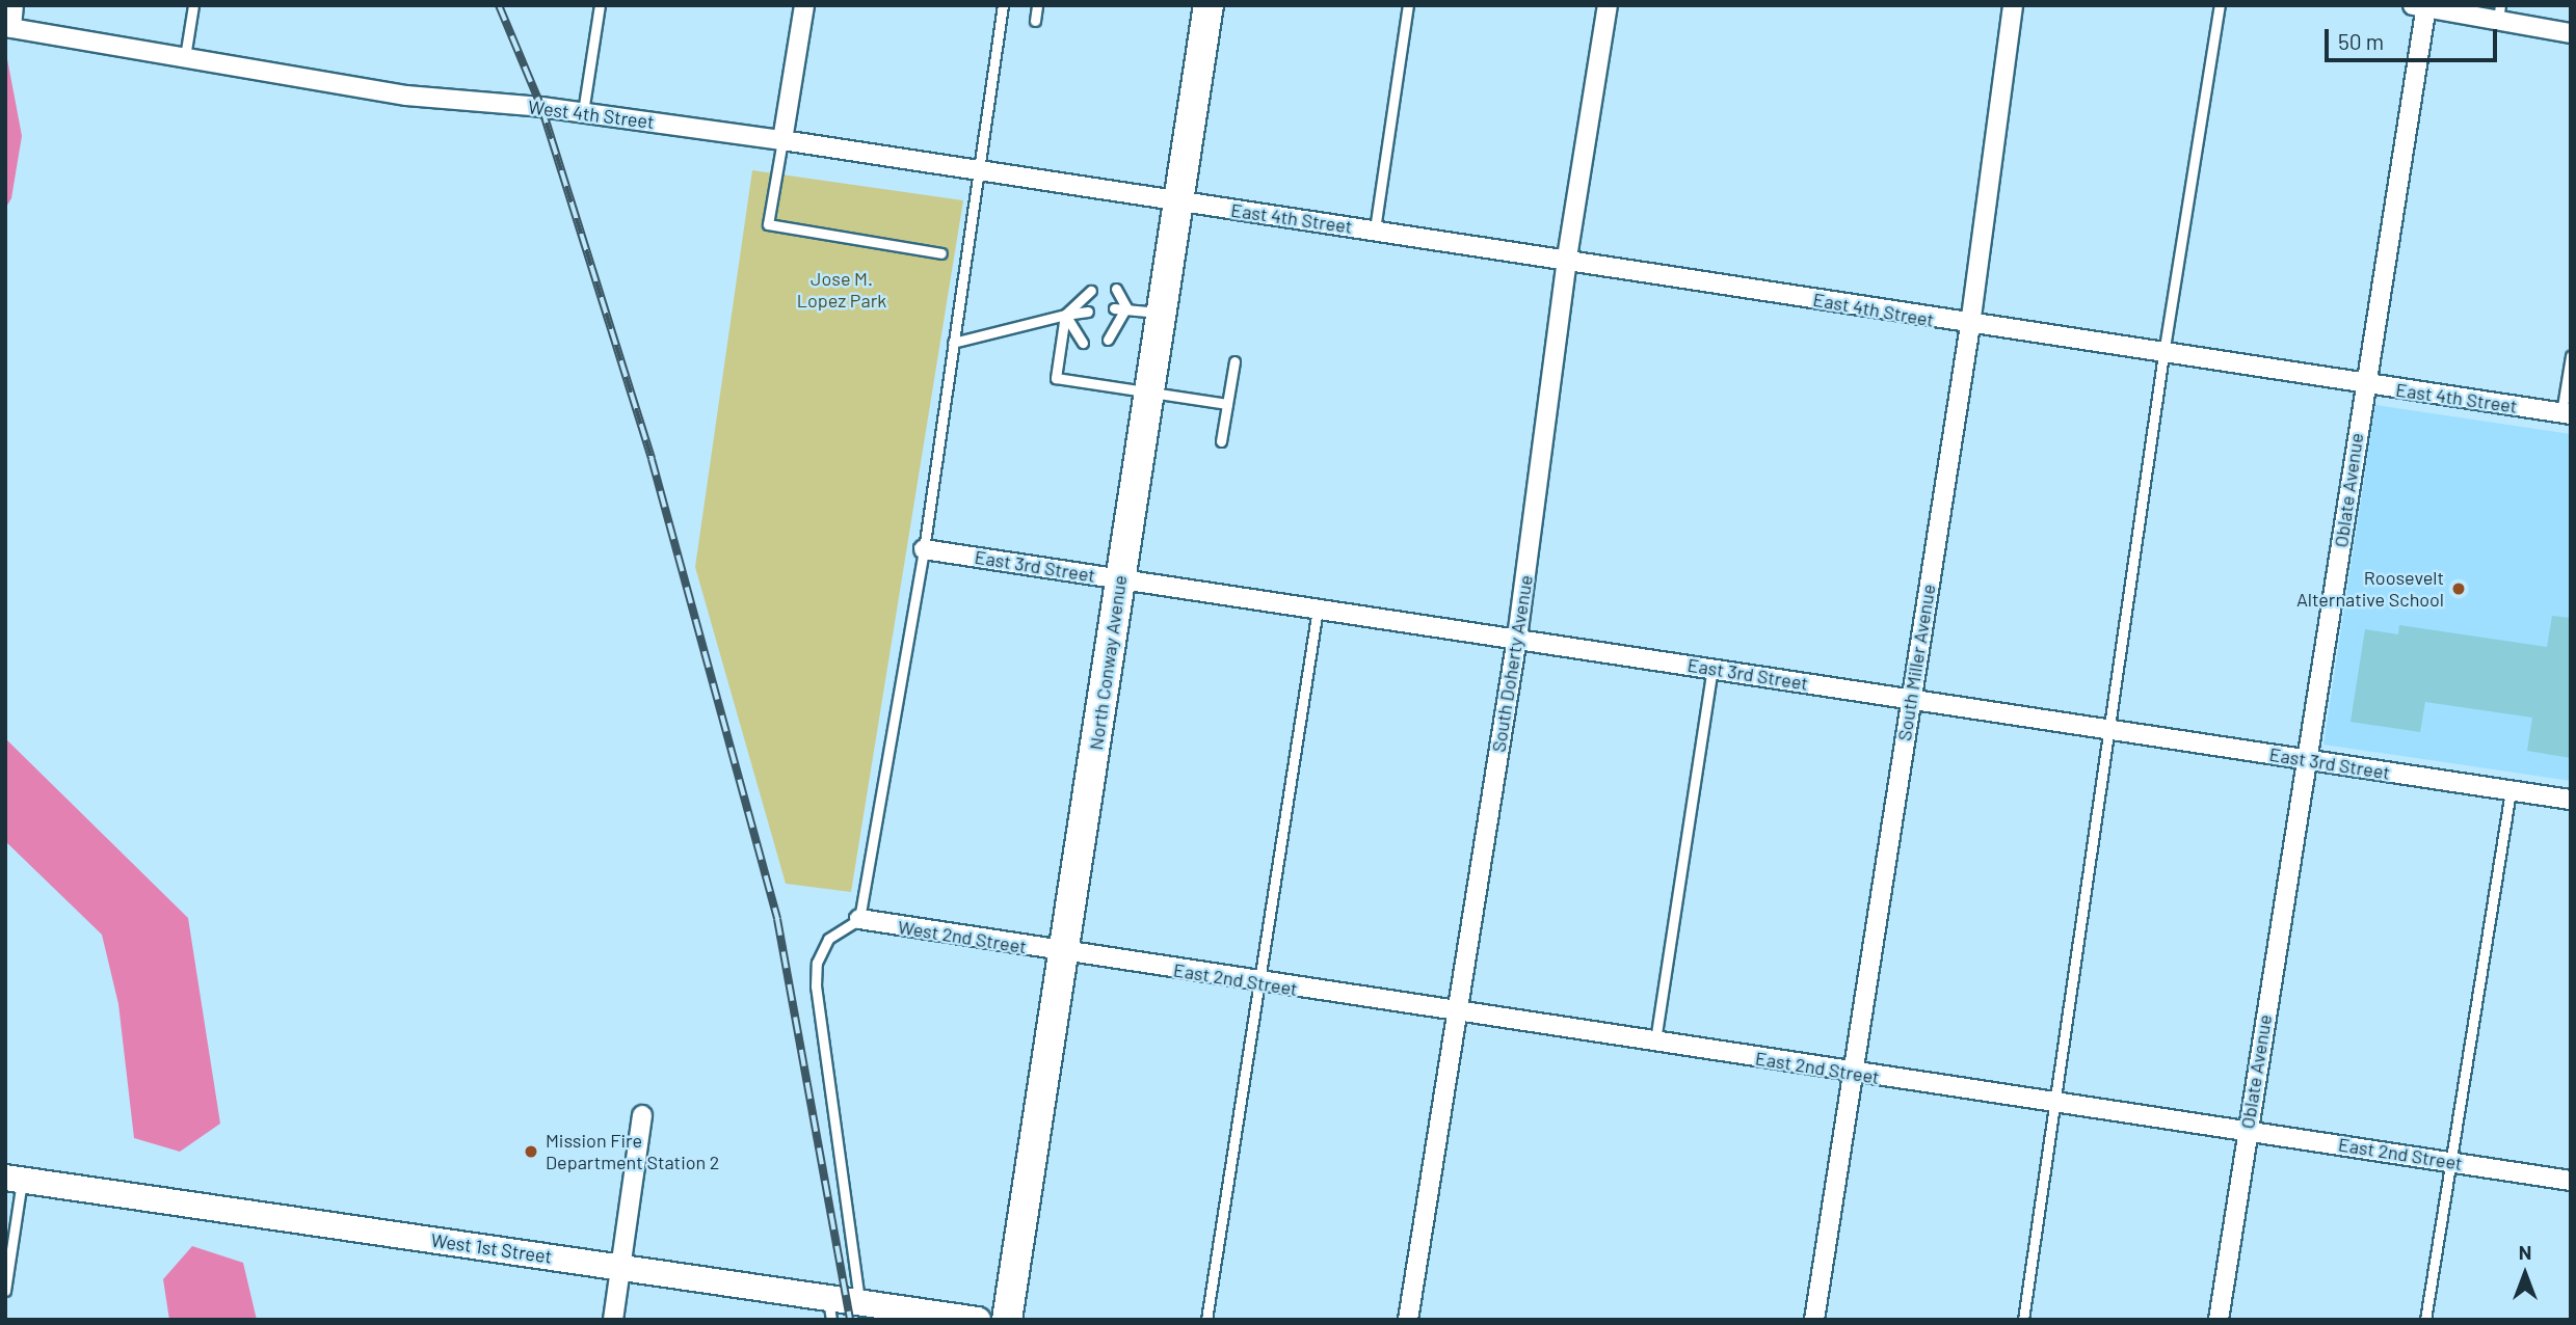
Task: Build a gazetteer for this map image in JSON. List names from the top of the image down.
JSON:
{
  "streets": {
    "main road": ["North Conway Avenue"],
    "street": [
      "West 4th Street",
      "East 4th Street",
      "Oblate Avenue",
      "East 3rd Street",
      "South Miller Avenue",
      "South Doherty Avenue",
      "West 2nd Street",
      "East 2nd Street",
      "West 1st Street"
    ]
  },
  "crossings": [
    ["West 4th Street", "East 4th Street"],
    ["West 4th Street", "North Conway Avenue"],
    ["East 4th Street", "Oblate Avenue"],
    ["East 4th Street", "North Conway Avenue"],
    ["East 4th Street", "South Miller Avenue"],
    ["East 4th Street", "South Doherty Avenue"],
    ["Oblate Avenue", "East 3rd Street"],
    ["Oblate Avenue", "East 2nd Street"],
    ["East 3rd Street", "North Conway Avenue"],
    ["East 3rd Street", "South Miller Avenue"],
    ["East 3rd Street", "South Doherty Avenue"],
    ["North Conway Avenue", "West 2nd Street"],
    ["North Conway Avenue", "East 2nd Street"],
    ["South Miller Avenue", "East 2nd Street"],
    ["South Doherty Avenue", "East 2nd Street"],
    ["West 2nd Street", "East 2nd Street"]
  ],
  "parks": ["Jose M. Lopez Park"],
  "places": ["Roosevelt Alternative School", "Mission Fire Department Station 2"],
  "scale_bar": "50 m",
  "north": "top"
}
